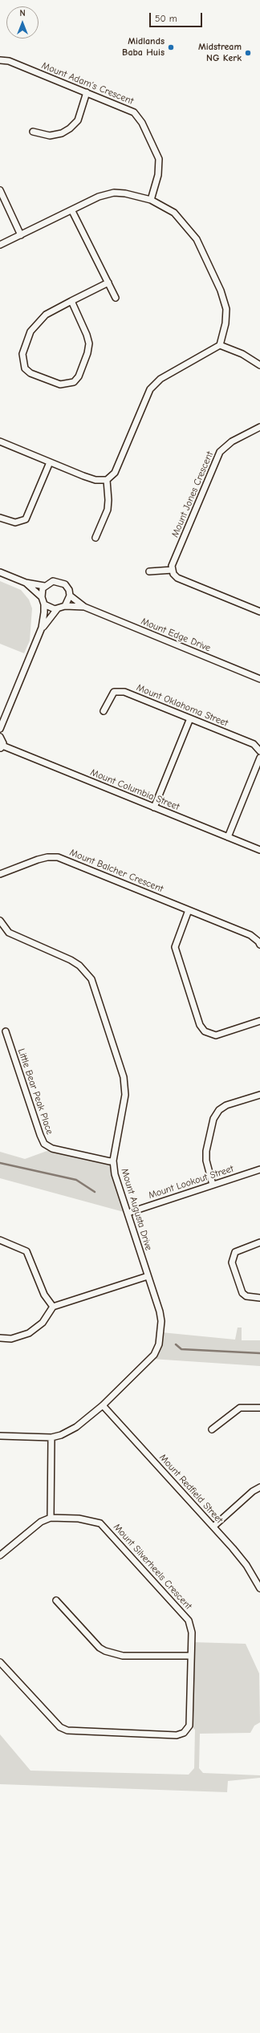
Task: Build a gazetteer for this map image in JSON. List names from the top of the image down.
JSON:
{
  "streets": {
    "street": [
      "Mount Adam's Crescent",
      "Mount Jones Crescent",
      "Mount Edge Drive",
      "Mount Oklahoma Street",
      "Mount Columbia Street",
      "Mount Balcher Crescent",
      "Little Bear Peak Place",
      "Mount Lookout Street",
      "Mount Augusta Drive",
      "Mount Redfield Street",
      "Mount Silverheels Crescent"
    ]
  },
  "crossings": [
    ["Little Bear Peak Place", "Mount Augusta Drive"],
    ["Mount Lookout Street", "Mount Augusta Drive"],
    ["Mount Augusta Drive", "Mount Redfield Street"]
  ],
  "places": ["Midlands Baba Huis", "Midstream NG Kerk"],
  "scale_bar": "50 m",
  "north": "top"
}
